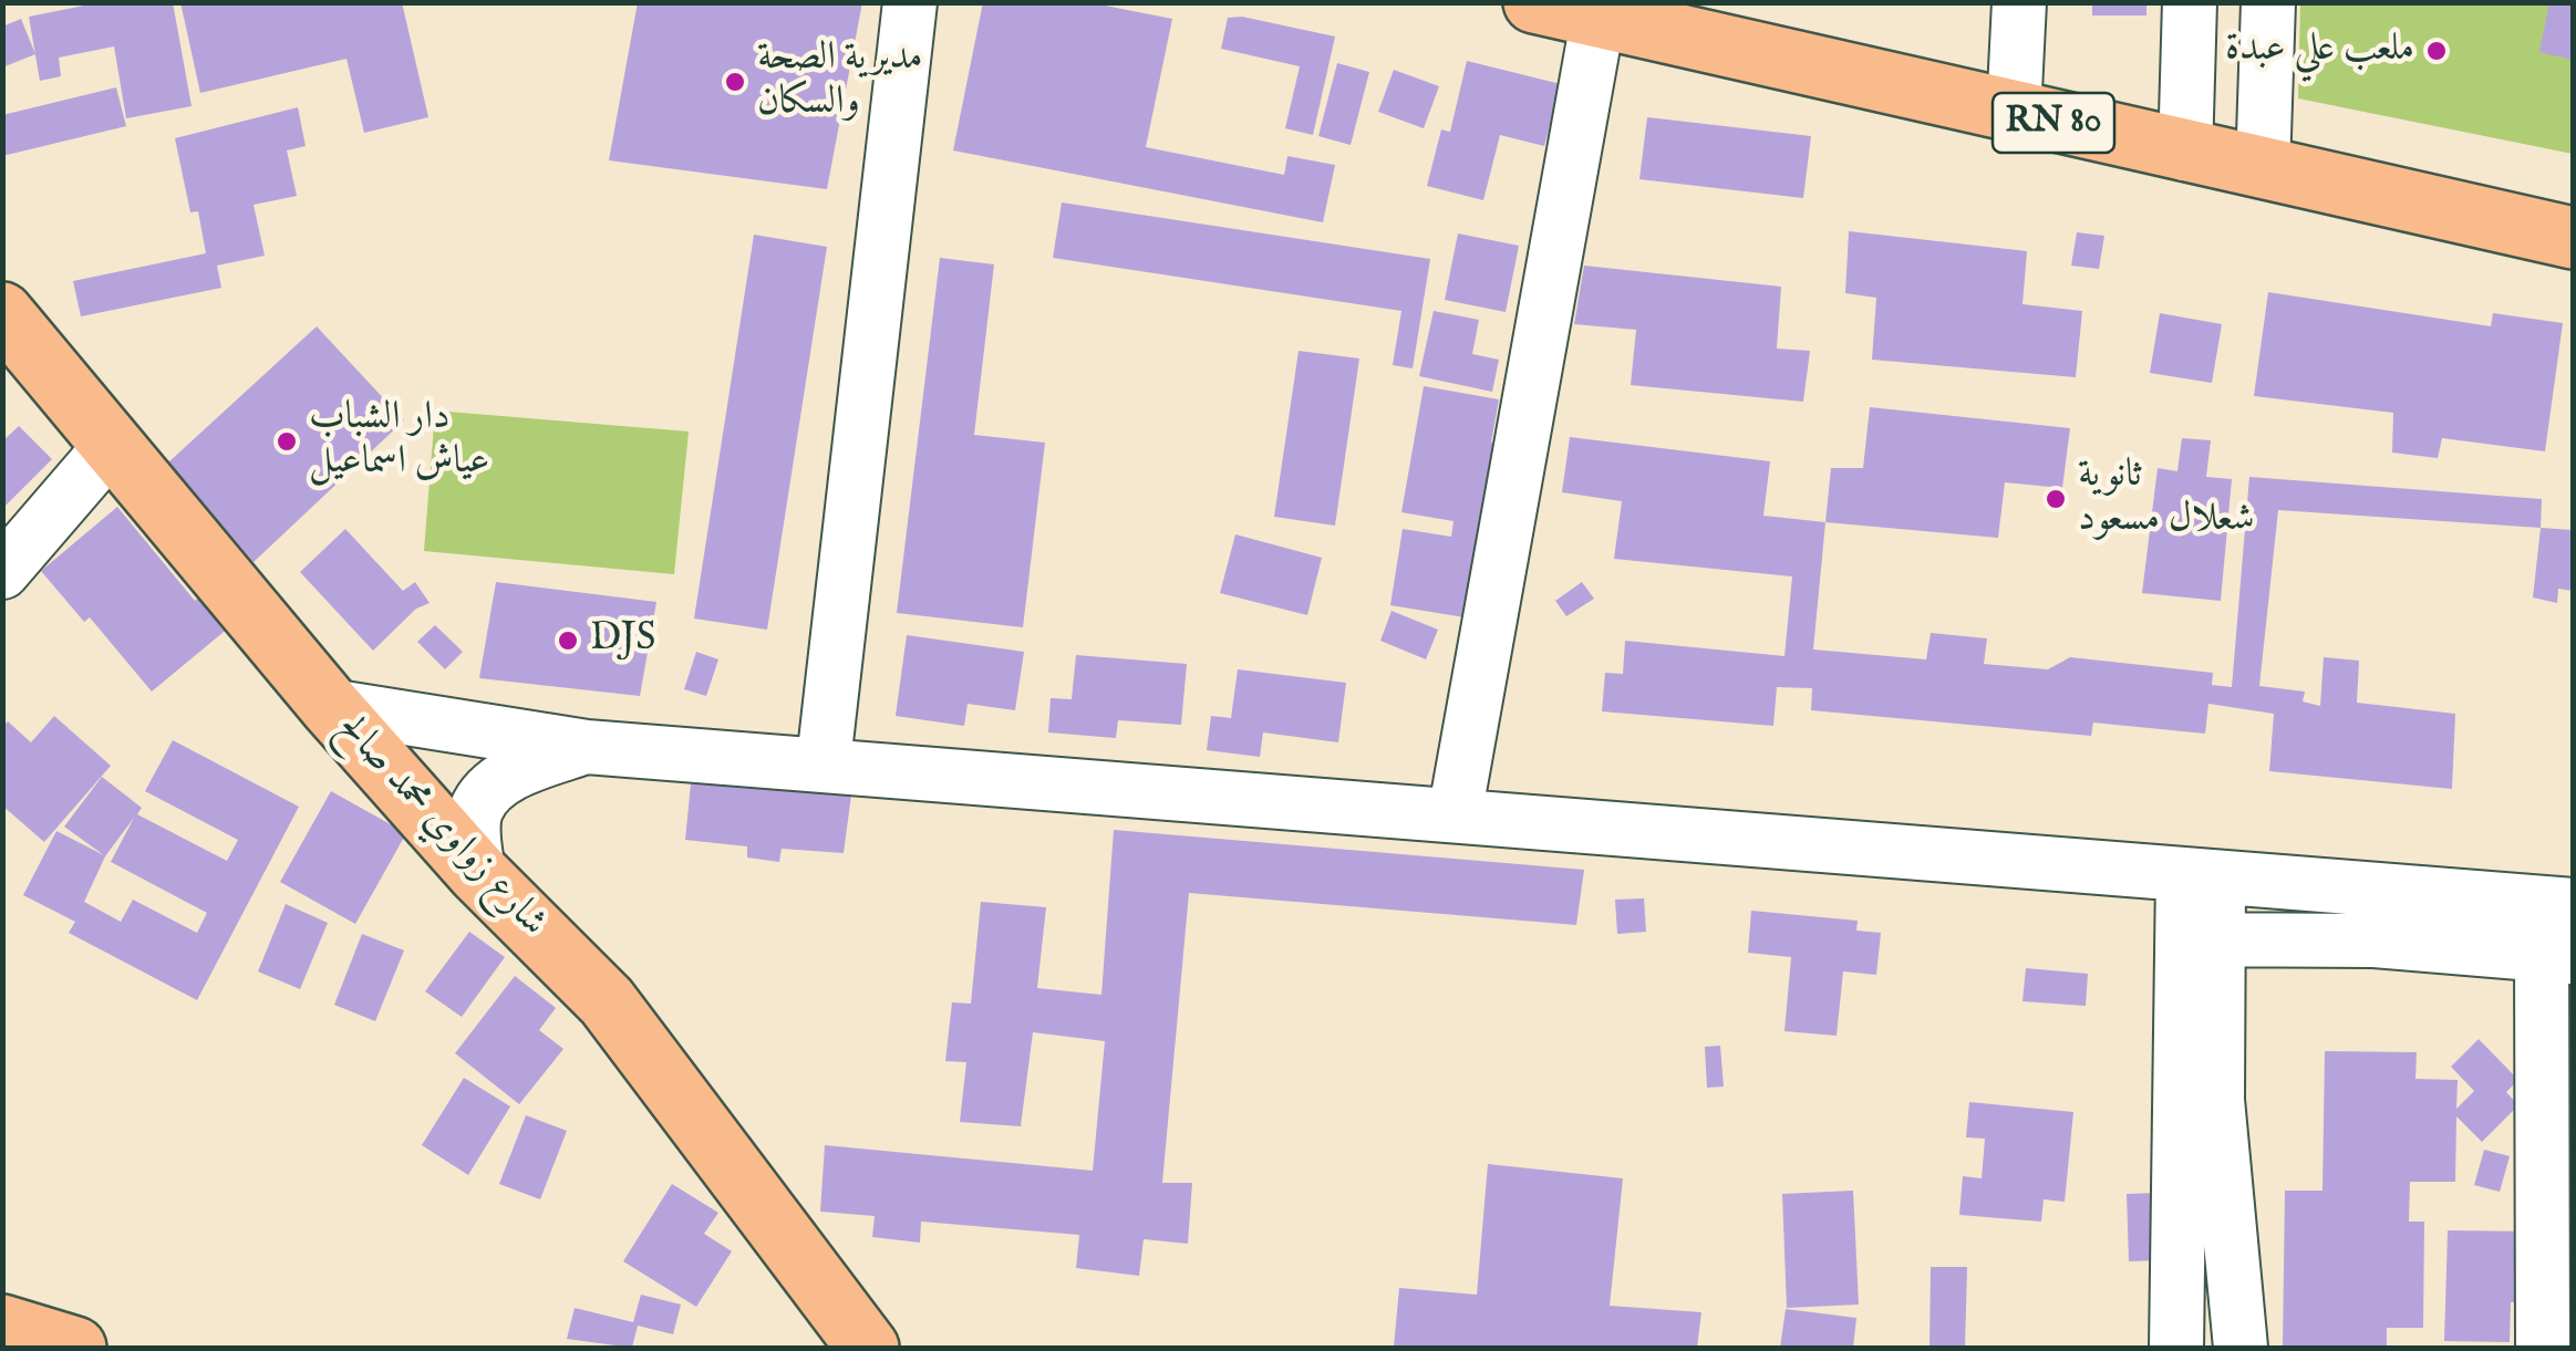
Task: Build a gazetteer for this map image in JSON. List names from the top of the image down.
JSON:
{
  "streets": {
    "main road": ["RN 80", "شارع زواوي محمد صالح"]
  },
  "places": [
    "ملعب علي عبدة",
    "مديرية الصحة والسكان",
    "دار الشباب عياش اسماعيل",
    "ثانوية شعلال مسعود",
    "DJS"
  ]
}
